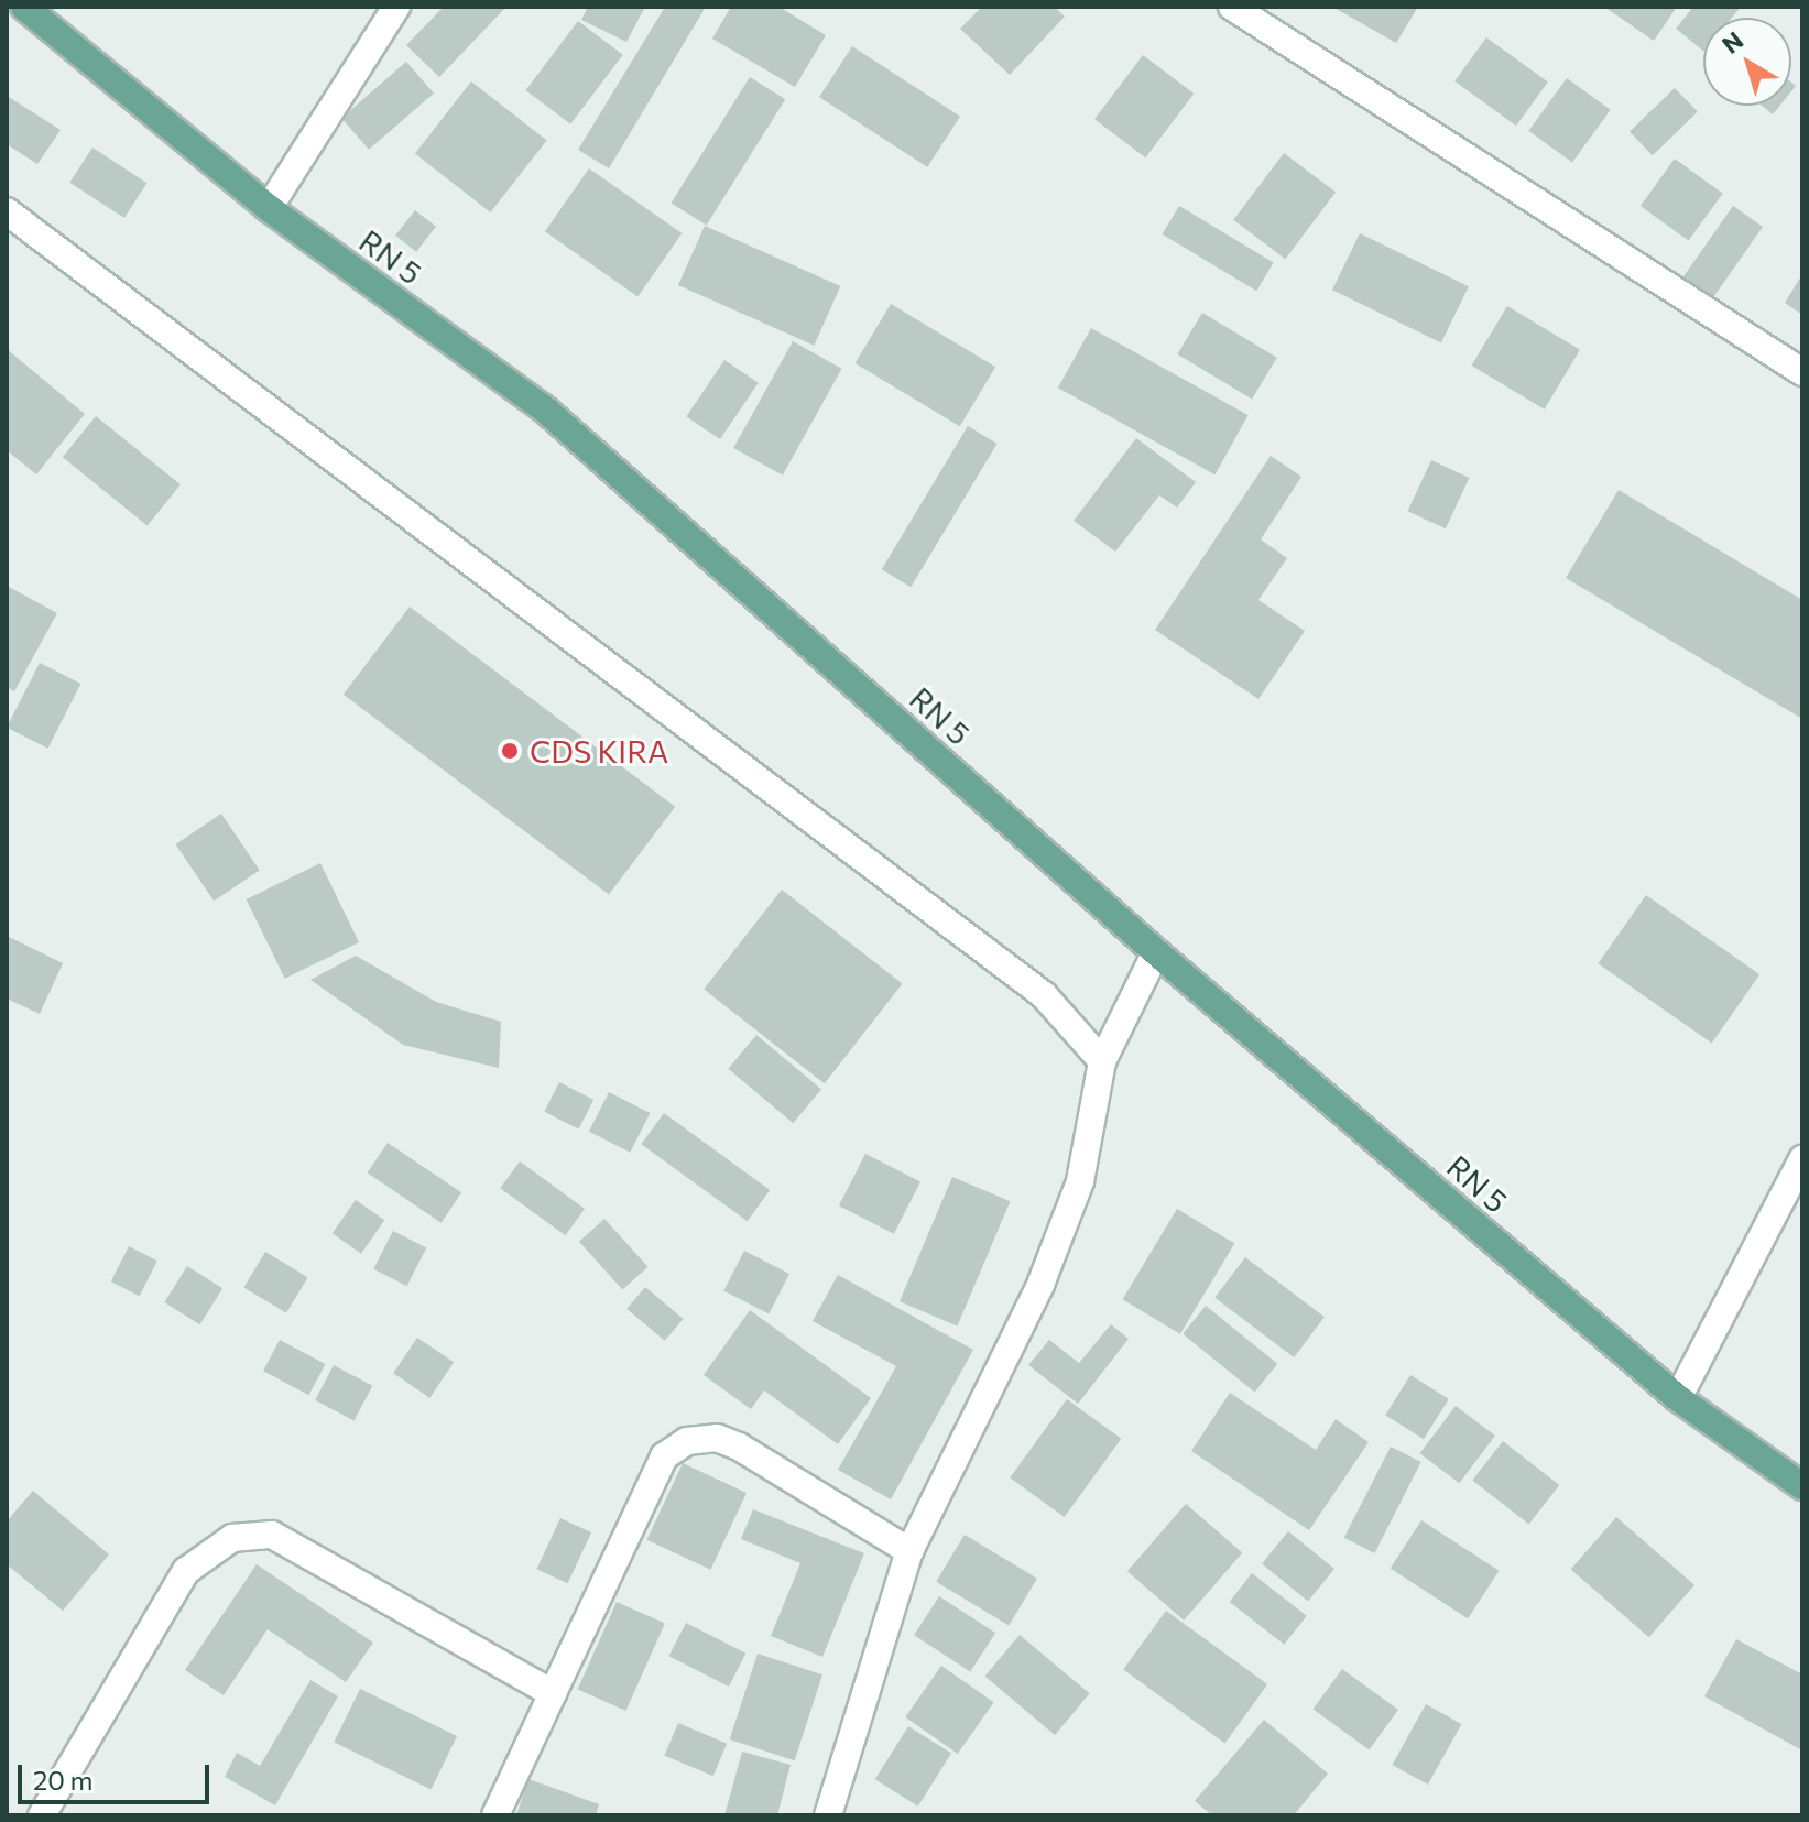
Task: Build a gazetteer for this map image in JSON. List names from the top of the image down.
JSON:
{
  "streets": {
    "main road": ["RN 5"]
  },
  "places": ["CDS KIRA"],
  "scale_bar": "20 m",
  "north": "top left"
}
